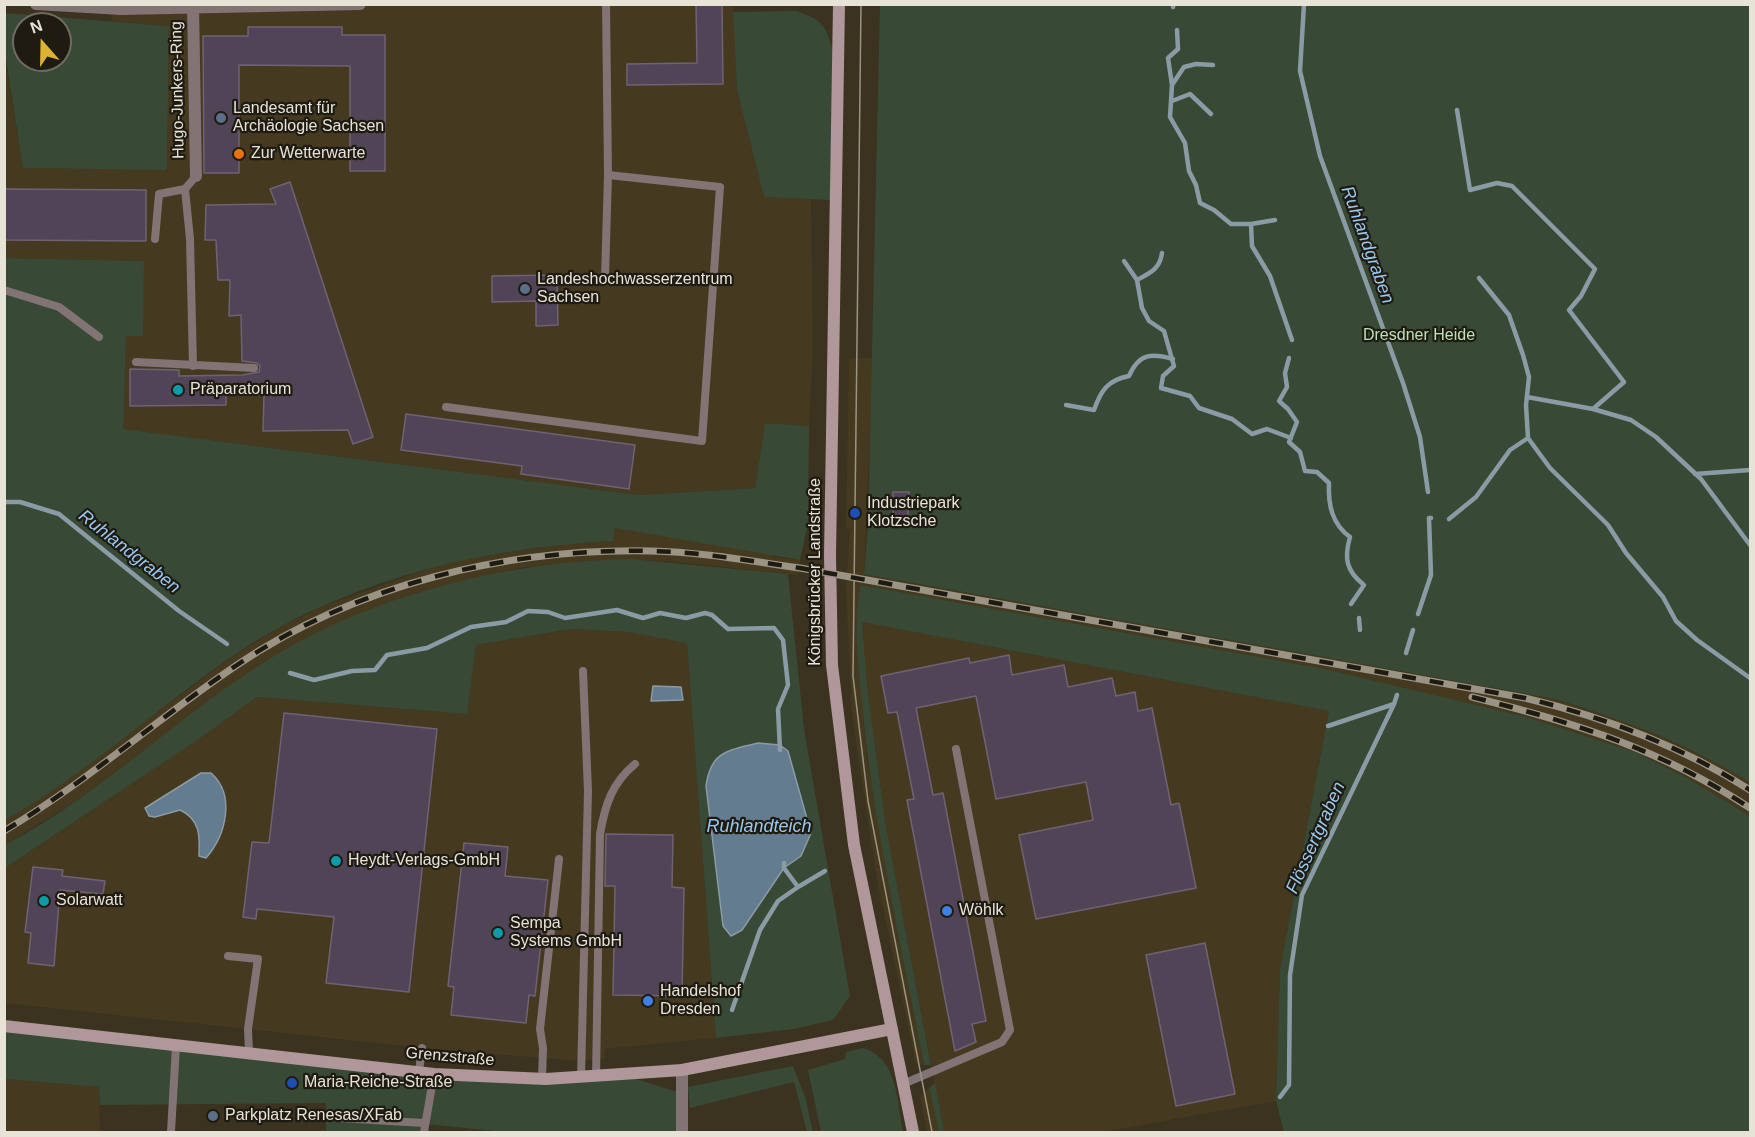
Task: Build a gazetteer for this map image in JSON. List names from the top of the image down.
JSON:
{
  "streets": {
    "main road": ["Königsbrücker Landstraße", "Grenzstraße"],
    "street": ["Hugo-Junkers-Ring"]
  },
  "crossings": [
    ["Königsbrücker Landstraße", "Grenzstraße"]
  ],
  "water": ["Ruhlandgraben", "Ruhlandteich", "Flössertgraben"],
  "parks": ["Dresdner Heide"],
  "places": [
    "Landesamt für Archäologie Sachsen",
    "Zur Wetterwarte",
    "Landeshochwasserzentrum Sachsen",
    "Präparatorium",
    "Industriepark Klotzsche",
    "Heydt-Verlags-GmbH",
    "Solarwatt",
    "Wöhlk",
    "Sempa Systems GmbH",
    "Handelshof Dresden",
    "Maria-Reiche-Straße",
    "Parkplatz Renesas/XFab"
  ],
  "north": "top"
}
